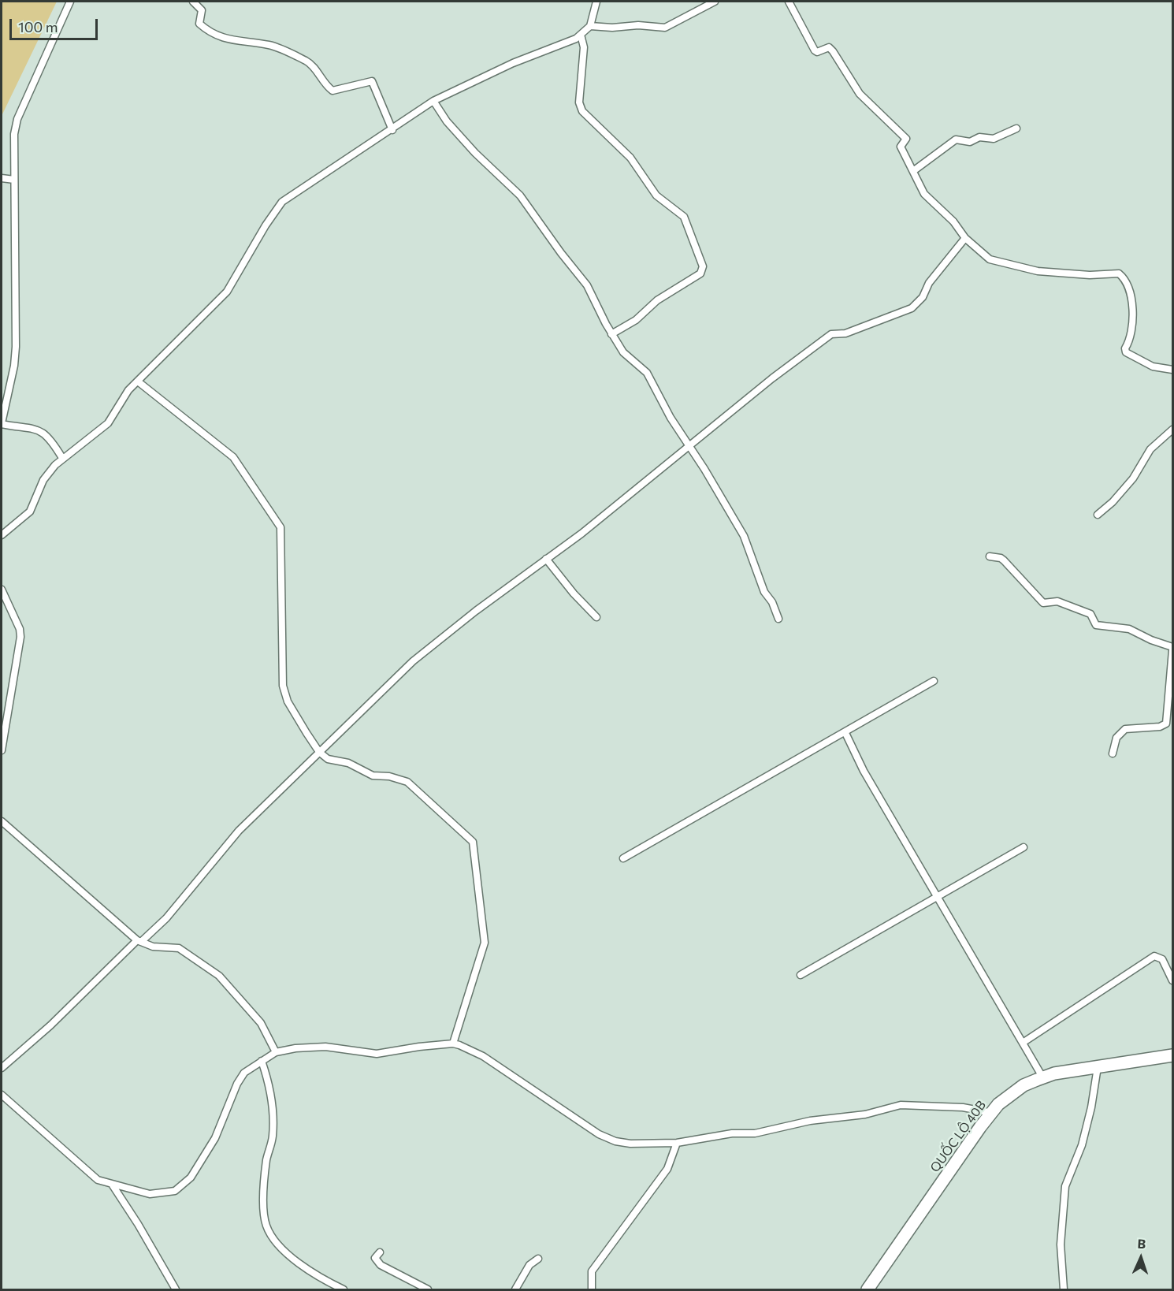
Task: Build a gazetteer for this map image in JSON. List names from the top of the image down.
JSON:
{
  "streets": {
    "highway": ["QUỐC LỘ 40B"]
  },
  "scale_bar": "100 m",
  "north": "top"
}
